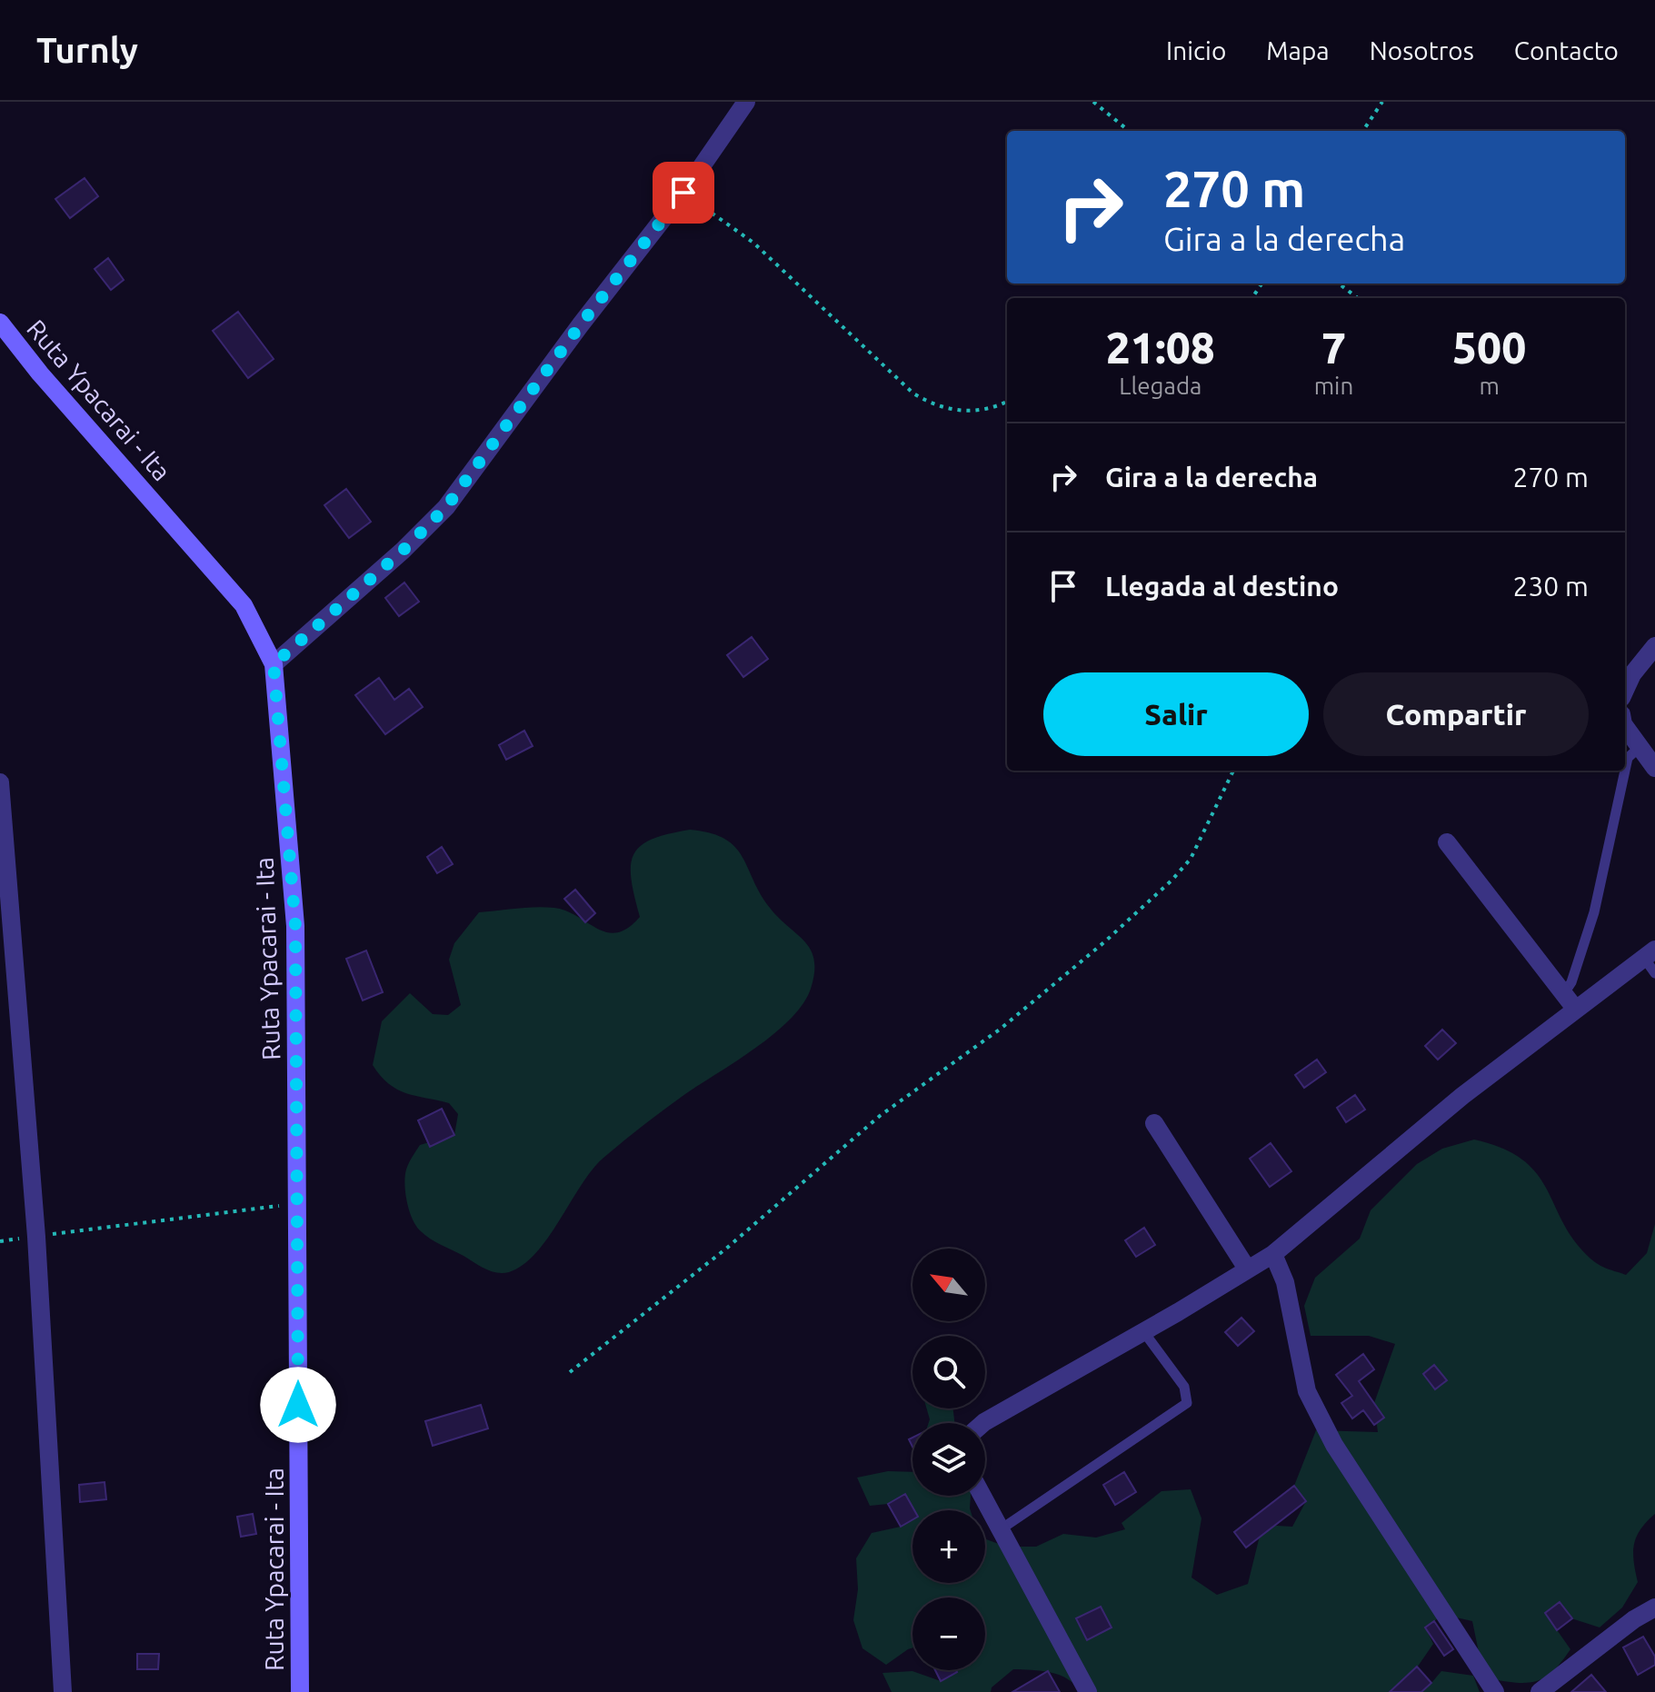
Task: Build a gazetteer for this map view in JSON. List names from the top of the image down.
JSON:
{
  "streets": {
    "street": ["Ruta Ypacarai - Ita"]
  },
  "north": "top left",
  "page": {
    "header": "Turnly",
    "nav": [
      "Inicio",
      "Mapa",
      "Nosotros",
      "Contacto"
    ],
    "turn": ["270 m", "Gira a la derecha"],
    "eta": [
      "21:08",
      "Llegada",
      "7",
      "min",
      "500",
      "m"
    ],
    "list": [
      {
        "name": "Gira a la derecha",
        "value": "270 m"
      },
      {
        "name": "Llegada al destino",
        "value": "230 m"
      }
    ],
    "buttons": ["Salir", "Compartir"],
    "map_buttons": ["+", "−"]
  }
}
